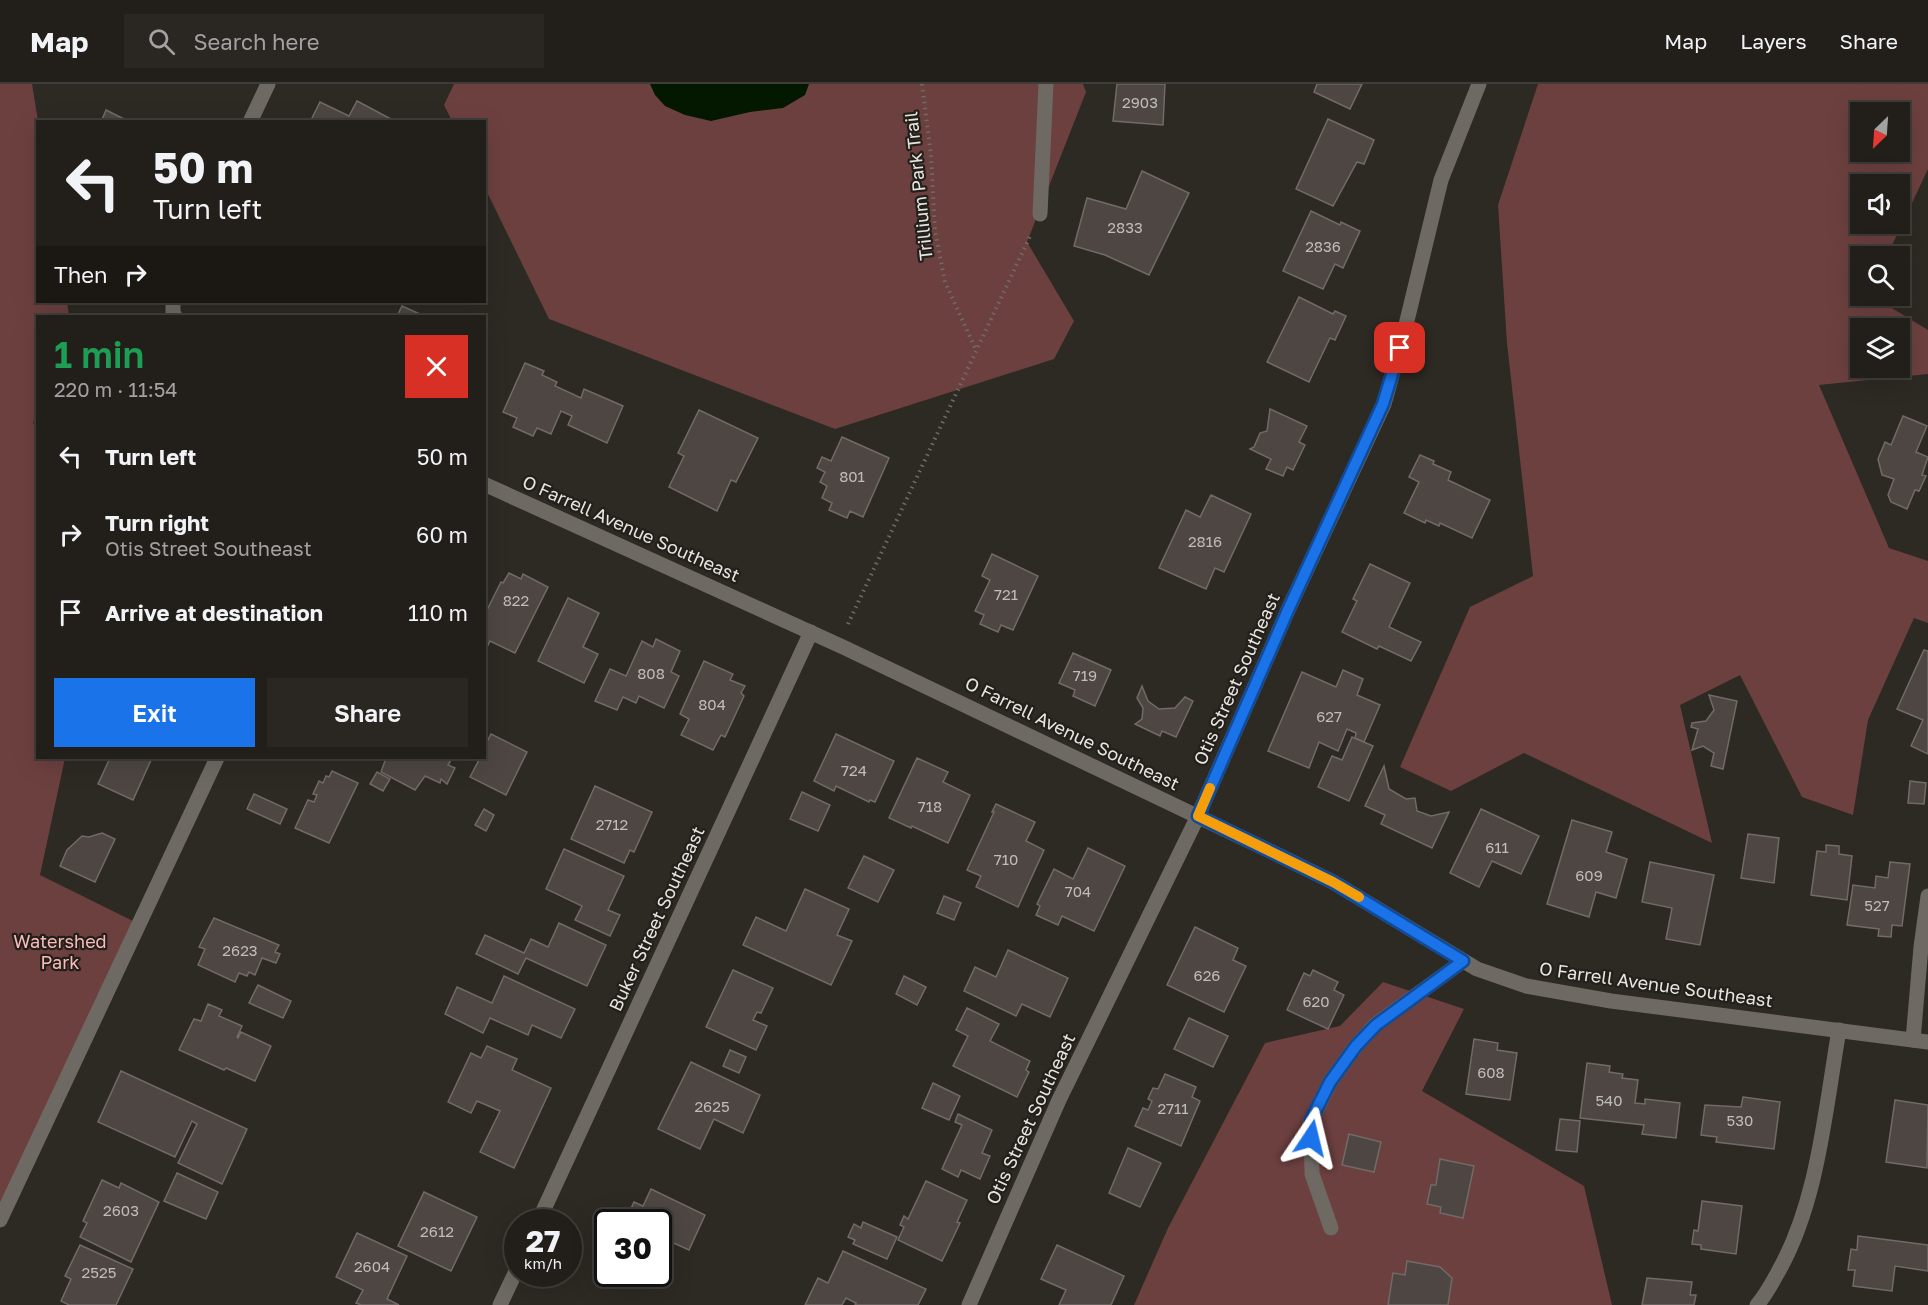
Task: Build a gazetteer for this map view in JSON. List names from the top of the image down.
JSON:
{
  "streets": {
    "street": ["O Farrell Avenue Southeast", "Otis Street Southeast", "Buker Street Southeast"],
    "path": ["Trillium Park Trail"]
  },
  "crossings": [
    ["O Farrell Avenue Southeast", "Otis Street Southeast"],
    ["O Farrell Avenue Southeast", "Buker Street Southeast"]
  ],
  "parks": ["Watershed Park"],
  "house_numbers": [
    "2903",
    "2833",
    "2836",
    "801",
    "2816",
    "721",
    "822",
    "808",
    "719",
    "804",
    "627",
    "724",
    "718",
    "2712",
    "611",
    "710",
    "609",
    "704",
    "527",
    "2623",
    "626",
    "620",
    "608",
    "540",
    "2625",
    "2711",
    "530",
    "2603",
    "2612",
    "2604",
    "2525"
  ],
  "north": "bottom left",
  "page": {
    "header": "Map",
    "search": "Search here",
    "nav": ["Map", "Layers", "Share"],
    "turn": ["50 m", "Turn left"],
    "then": "Then",
    "heading": ["1 min", "220 m · 11:54"],
    "list": [
      {
        "name": "Turn left",
        "value": "50 m"
      },
      {
        "name": "Turn right",
        "note": "Otis Street Southeast",
        "value": "60 m"
      },
      {
        "name": "Arrive at destination",
        "value": "110 m"
      }
    ],
    "buttons": ["Exit", "Share"],
    "speed": "27 km/h",
    "limit": "30"
  }
}
